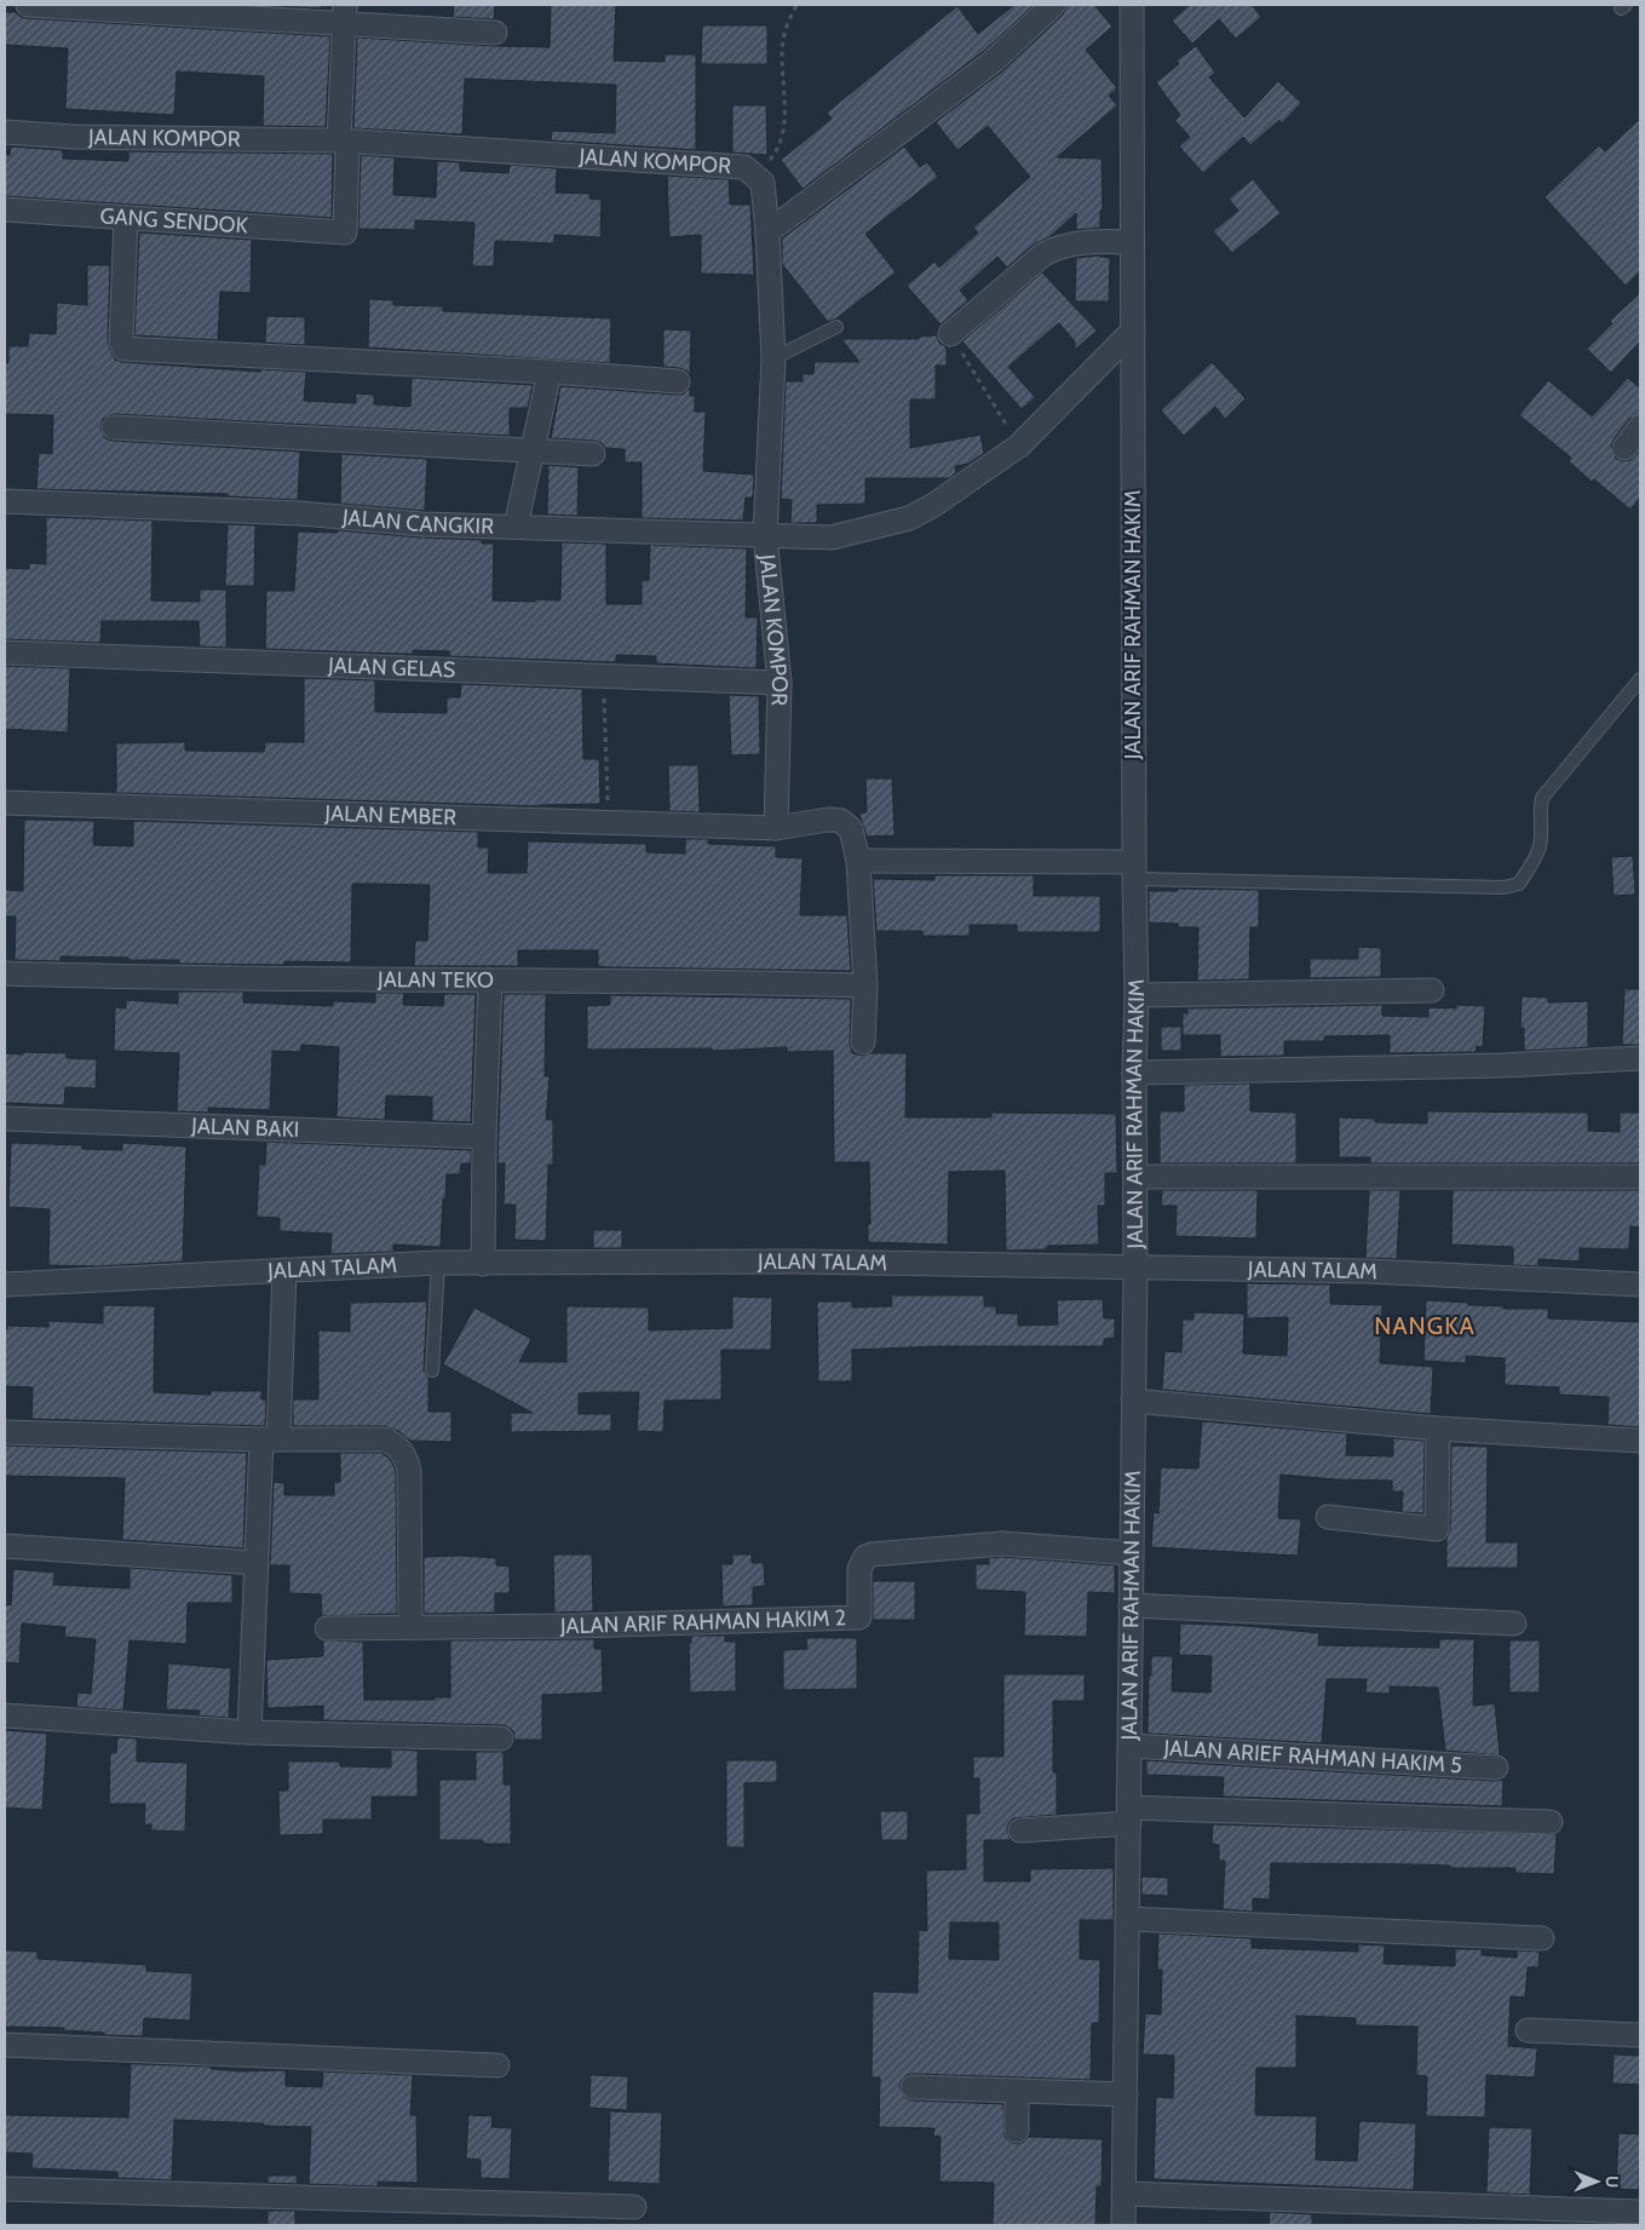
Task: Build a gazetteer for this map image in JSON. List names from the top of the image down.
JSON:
{
  "streets": {
    "street": [
      "JALAN KOMPOR",
      "GANG SENDOK",
      "JALAN CANGKIR",
      "JALAN ARIF RAHMAN HAKIM",
      "JALAN GELAS",
      "JALAN EMBER",
      "JALAN TEKO",
      "JALAN BAKI",
      "JALAN TALAM",
      "JALAN ARIF RAHMAN HAKIM 2",
      "JALAN ARIEF RAHMAN HAKIM 5"
    ]
  },
  "crossings": [
    ["JALAN KOMPOR", "GANG SENDOK"],
    ["JALAN KOMPOR", "JALAN CANGKIR"],
    ["JALAN KOMPOR", "JALAN GELAS"],
    ["JALAN KOMPOR", "JALAN EMBER"],
    ["JALAN CANGKIR", "JALAN ARIF RAHMAN HAKIM"],
    ["JALAN ARIF RAHMAN HAKIM", "JALAN TALAM"],
    ["JALAN ARIF RAHMAN HAKIM", "JALAN ARIF RAHMAN HAKIM 2"],
    ["JALAN ARIF RAHMAN HAKIM", "JALAN ARIEF RAHMAN HAKIM 5"],
    ["JALAN EMBER", "JALAN TEKO"]
  ],
  "districts": ["NANGKA"],
  "north": "right"
}
